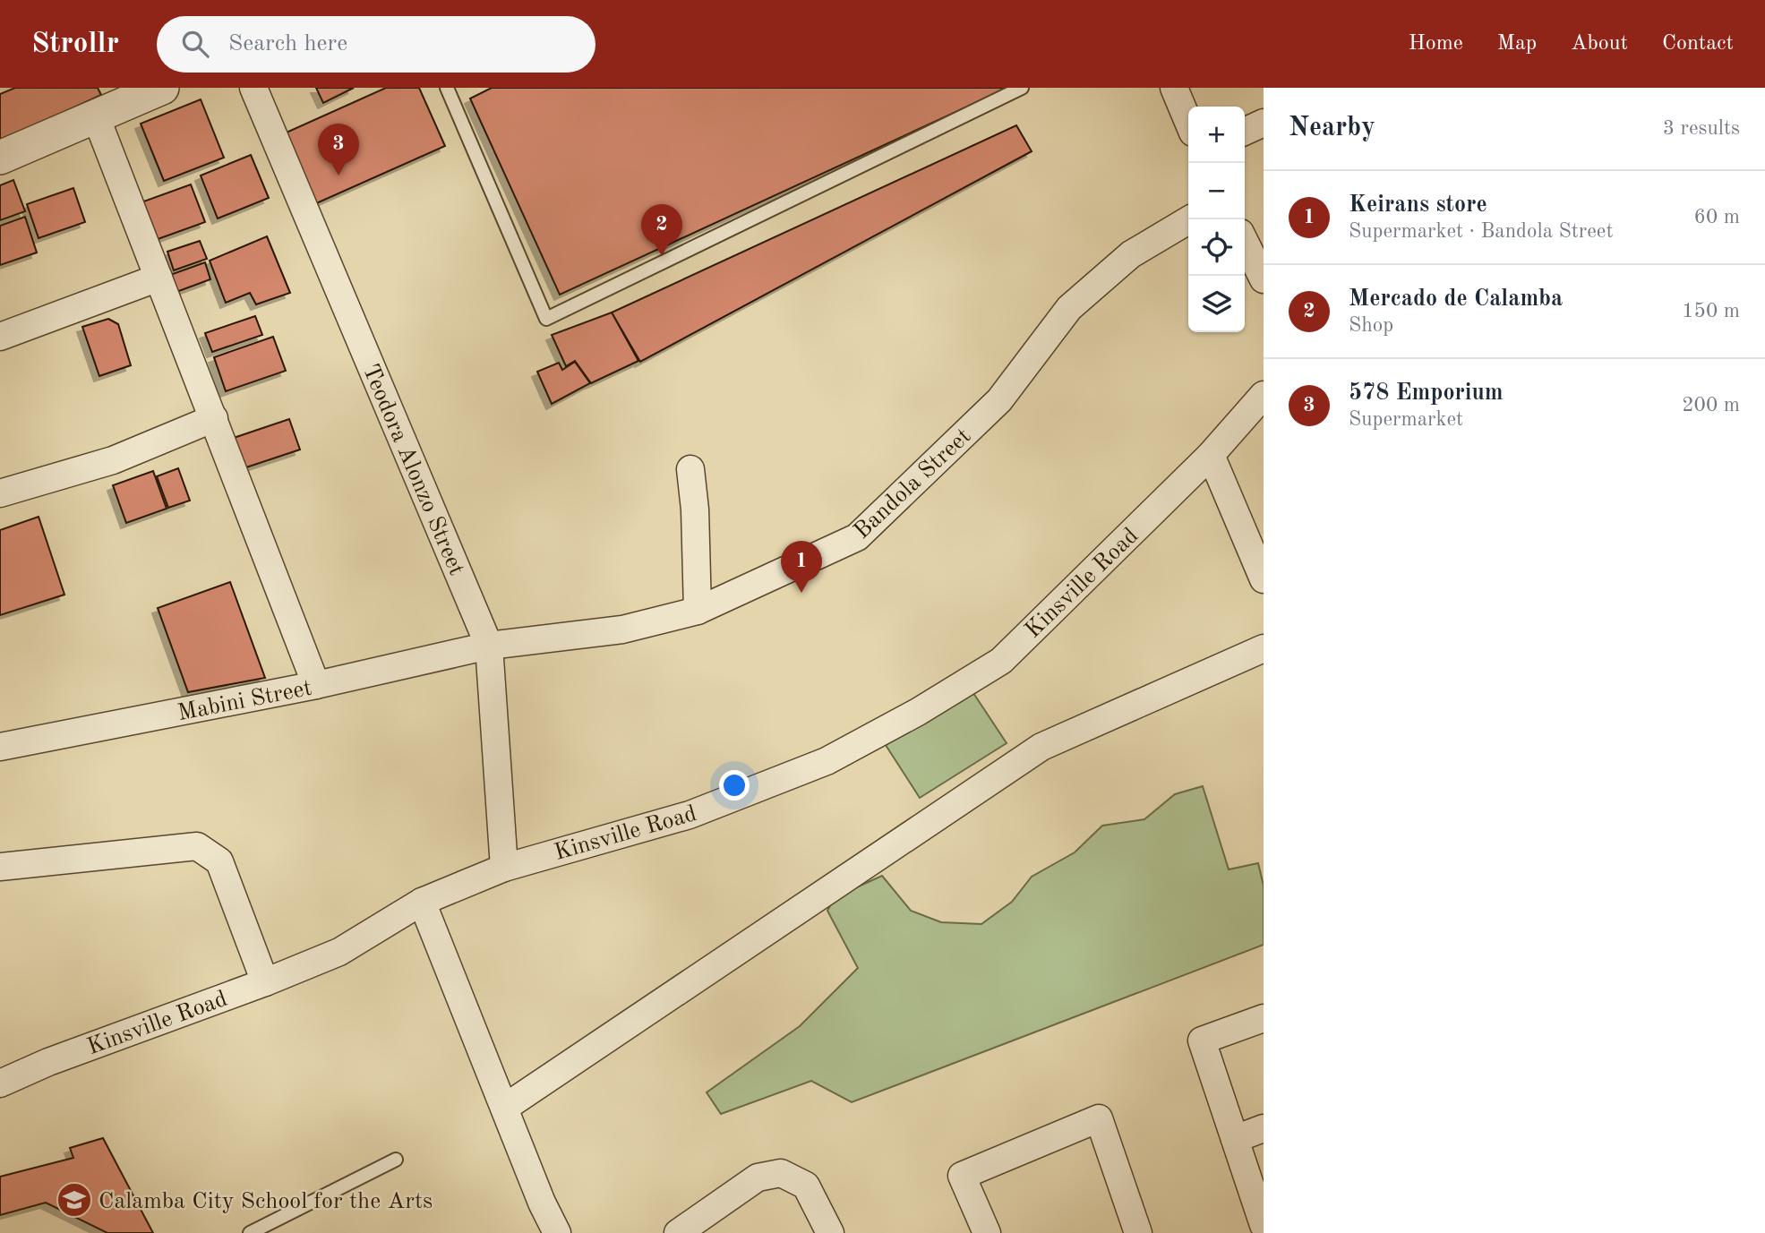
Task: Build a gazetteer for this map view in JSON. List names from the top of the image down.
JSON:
{
  "streets": {
    "street": [
      "Teodora Alonzo Street",
      "Bandola Street",
      "Kinsville Road",
      "Mabini Street"
    ]
  },
  "crossings": [
    ["Teodora Alonzo Street", "Bandola Street"],
    ["Teodora Alonzo Street", "Kinsville Road"],
    ["Teodora Alonzo Street", "Mabini Street"],
    ["Bandola Street", "Mabini Street"]
  ],
  "places": {
    "school or university": ["Calamba City School for the Arts"]
  },
  "page": {
    "header": "Strollr",
    "search": "Search here",
    "nav": [
      "Home",
      "Map",
      "About",
      "Contact"
    ],
    "heading": ["Nearby", "3 results"],
    "map_buttons": ["+", "−"],
    "pins": ["3", "2", "1"],
    "list": [
      {
        "mark": "1",
        "name": "Keirans store",
        "note": "Supermarket · Bandola Street",
        "value": "60 m"
      },
      {
        "mark": "2",
        "name": "Mercado de Calamba",
        "note": "Shop",
        "value": "150 m"
      },
      {
        "mark": "3",
        "name": "578 Emporium",
        "note": "Supermarket",
        "value": "200 m"
      }
    ]
  }
}
